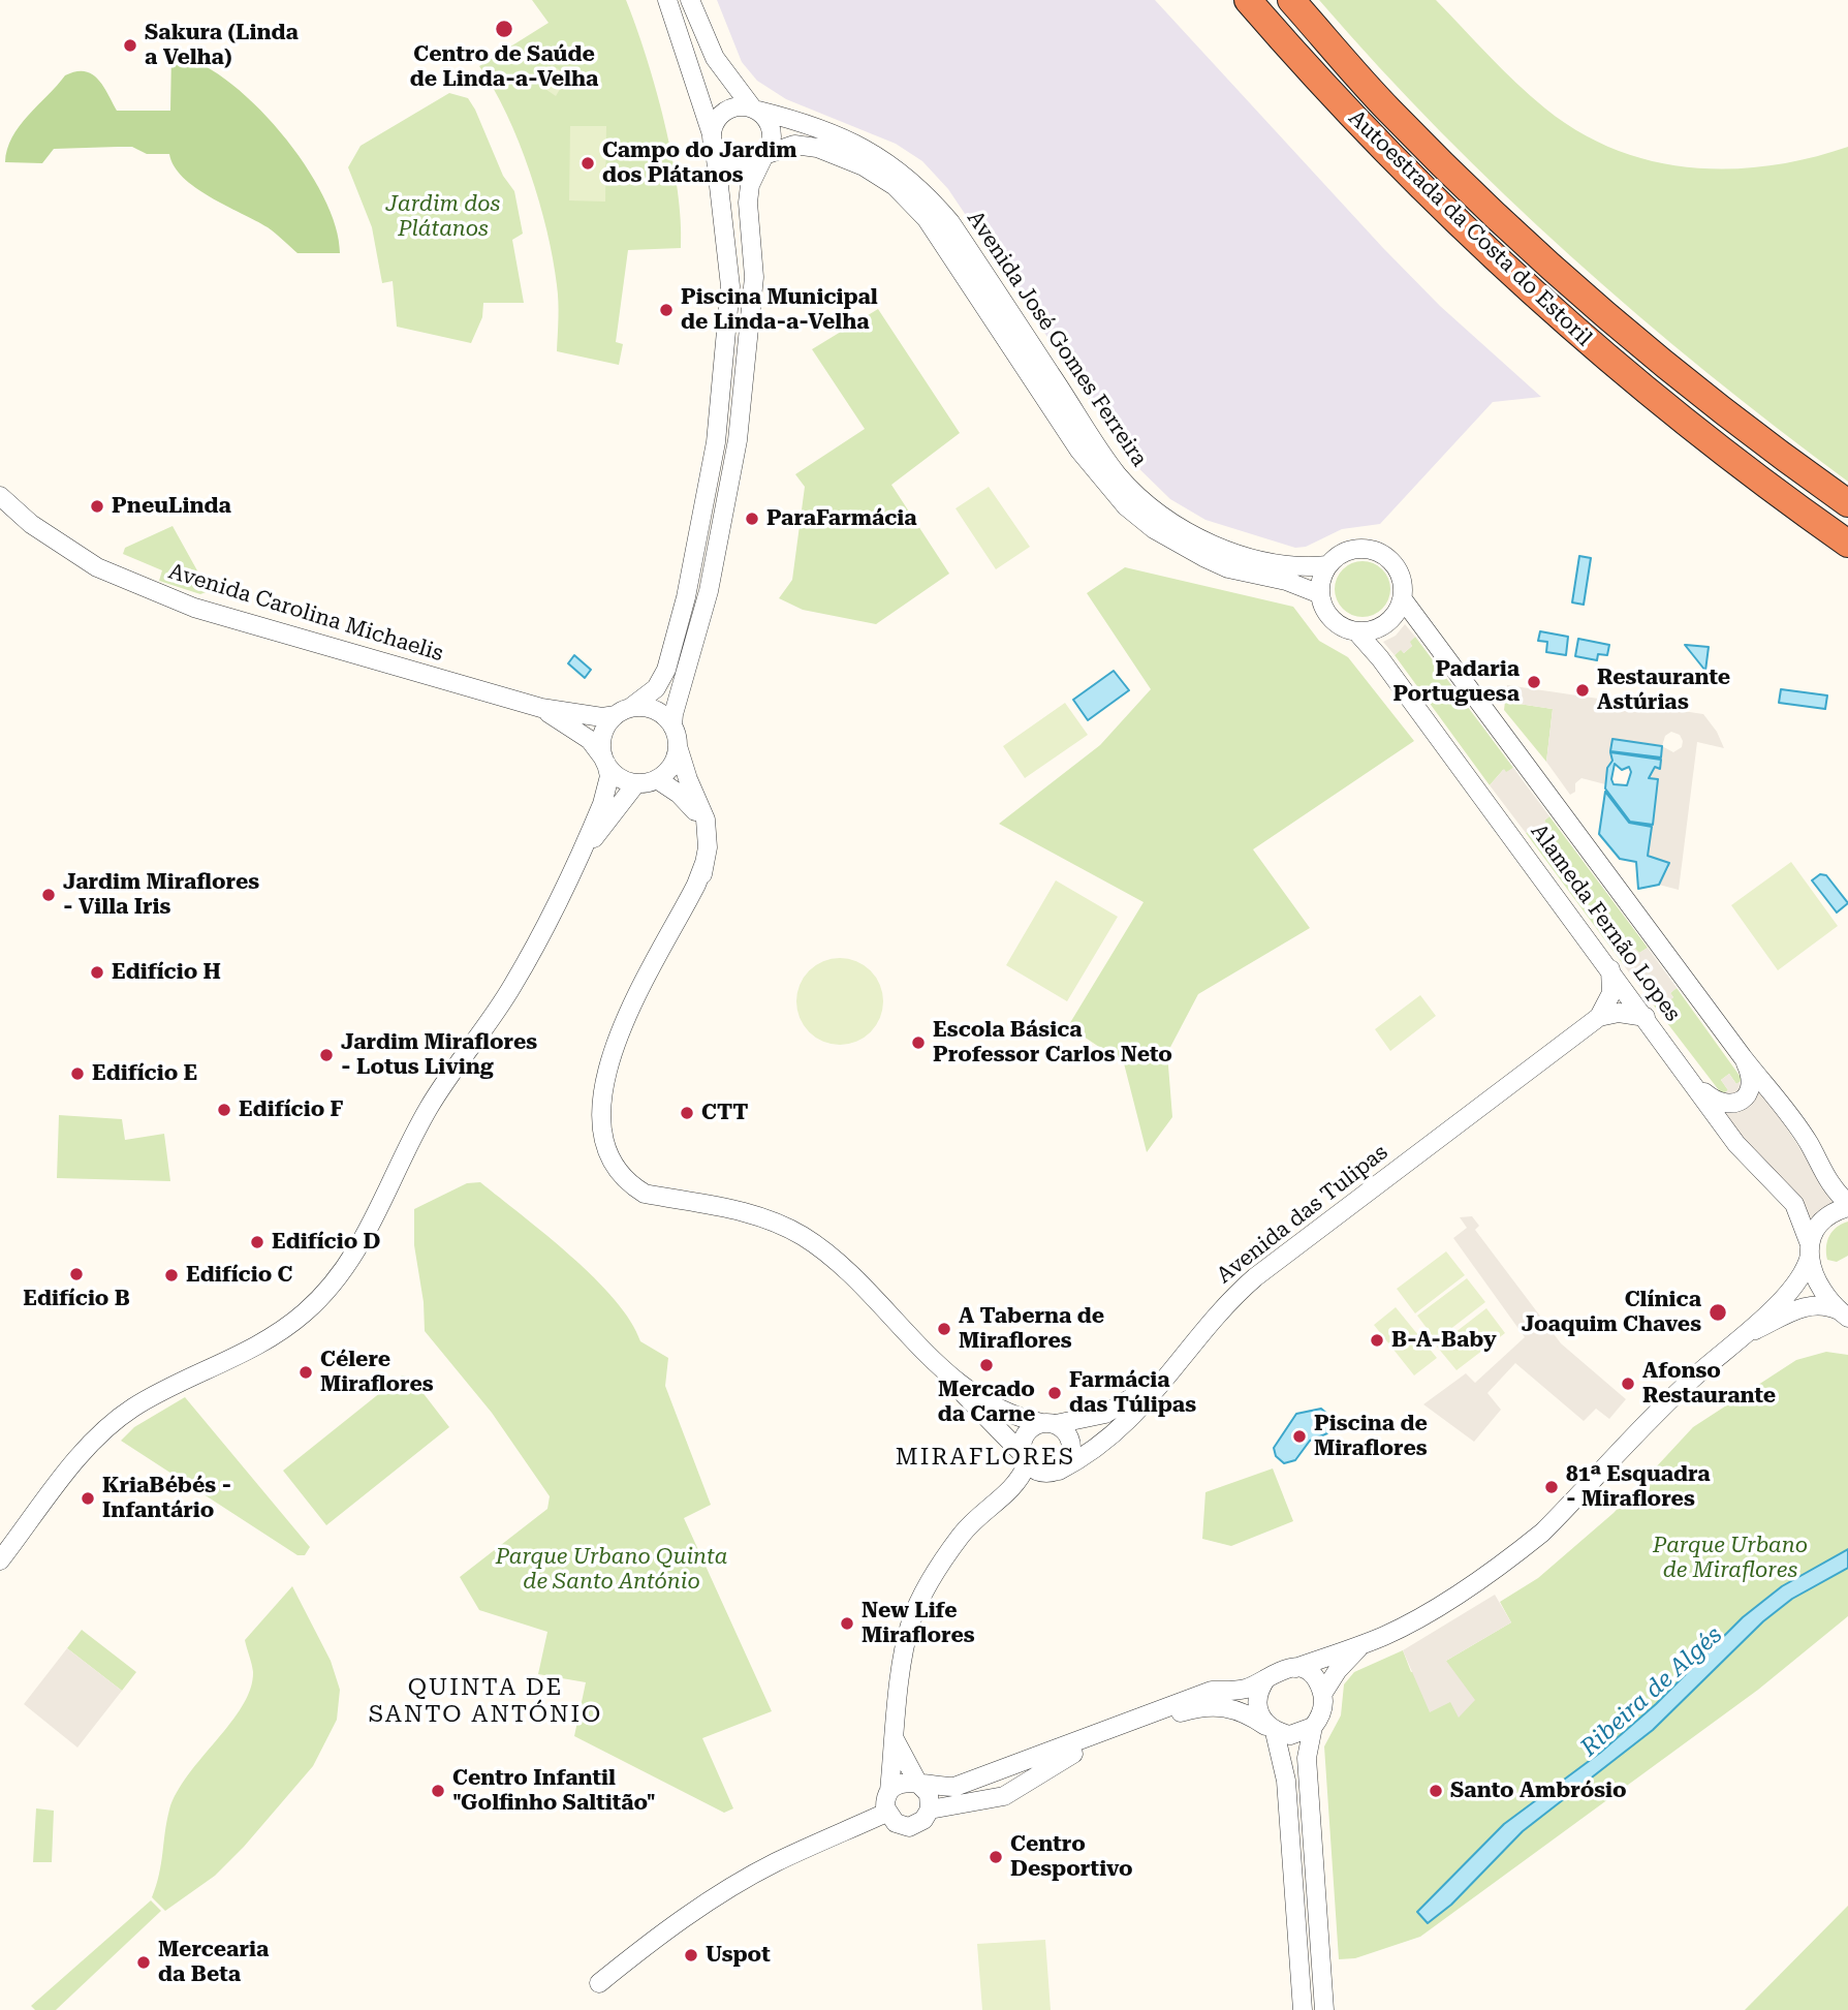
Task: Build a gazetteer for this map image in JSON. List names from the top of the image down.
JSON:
{
  "streets": {
    "highway": ["Autoestrada da Costa do Estoril"],
    "street": [
      "Avenida José Gomes Ferreira",
      "Avenida Carolina Michaelis",
      "Alameda Fernão Lopes",
      "Avenida das Tulipas"
    ]
  },
  "crossings": [
    ["Avenida José Gomes Ferreira", "Alameda Fernão Lopes"]
  ],
  "districts": ["MIRAFLORES", "QUINTA DE SANTO ANTÓNIO"],
  "water": ["Ribeira de Algés"],
  "parks": ["Jardim dos Plátanos", "Parque Urbano de Miraflores", "Parque Urbano Quinta de Santo António"],
  "places": [
    "Centro de Saúde de Linda-a-Velha",
    "Sakura (Linda a Velha)",
    "Campo do Jardim dos Plátanos",
    "Piscina Municipal de Linda-a-Velha",
    "PneuLinda",
    "ParaFarmácia",
    "Padaria Portuguesa",
    "Restaurante Astúrias",
    "Jardim Miraflores - Villa Iris",
    "Edifício H",
    "Escola Básica Professor Carlos Neto",
    "Jardim Miraflores - Lotus Living",
    "Edifício E",
    "Edifício F",
    "CTT",
    "Edifício D",
    "Edifício B",
    "Edifício C",
    "Clínica Joaquim Chaves",
    "A Taberna de Miraflores",
    "B-A-Baby",
    "Mercado da Carne",
    "Célere Miraflores",
    "Afonso Restaurante",
    "Farmácia das Túlipas",
    "Piscina de Miraflores",
    "81ª Esquadra - Miraflores",
    "KriaBébés - Infantário",
    "New Life Miraflores",
    "Centro Infantil \"Golfinho Saltitão\"",
    "Santo Ambrósio",
    "Centro Desportivo",
    "Uspot",
    "Mercearia da Beta"
  ]
}
